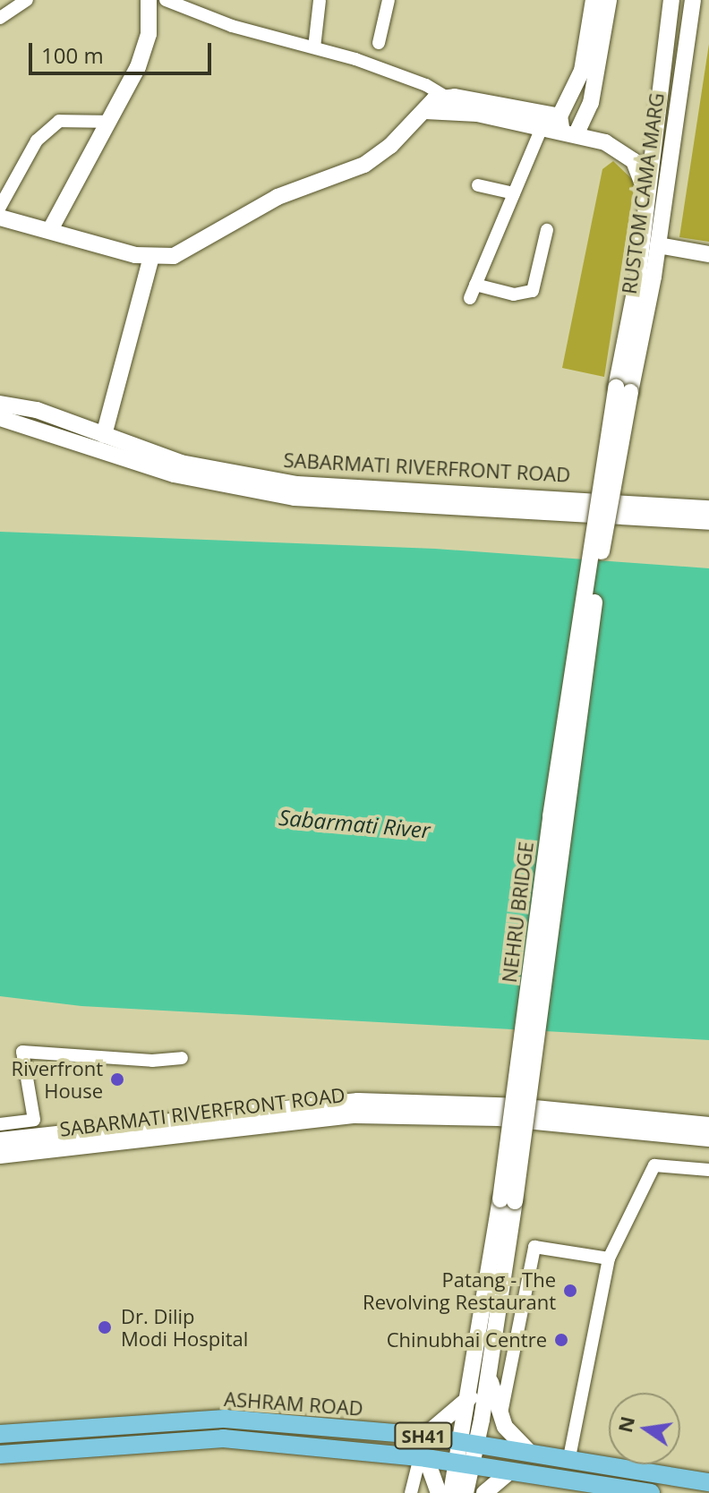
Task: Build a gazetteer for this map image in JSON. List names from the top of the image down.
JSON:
{
  "streets": {
    "main road": [
      "RUSTOM CAMA MARG",
      "SABARMATI RIVERFRONT ROAD",
      "NEHRU BRIDGE",
      "ASHRAM ROAD",
      "SH41"
    ]
  },
  "crossings": [
    ["RUSTOM CAMA MARG", "NEHRU BRIDGE"],
    ["NEHRU BRIDGE", "ASHRAM ROAD"]
  ],
  "water": ["Sabarmati River"],
  "places": [
    "Riverfront House",
    "Patang - The Revolving Restaurant",
    "Dr. Dilip Modi Hospital",
    "Chinubhai Centre"
  ],
  "scale_bar": "100 m",
  "north": "left"
}
